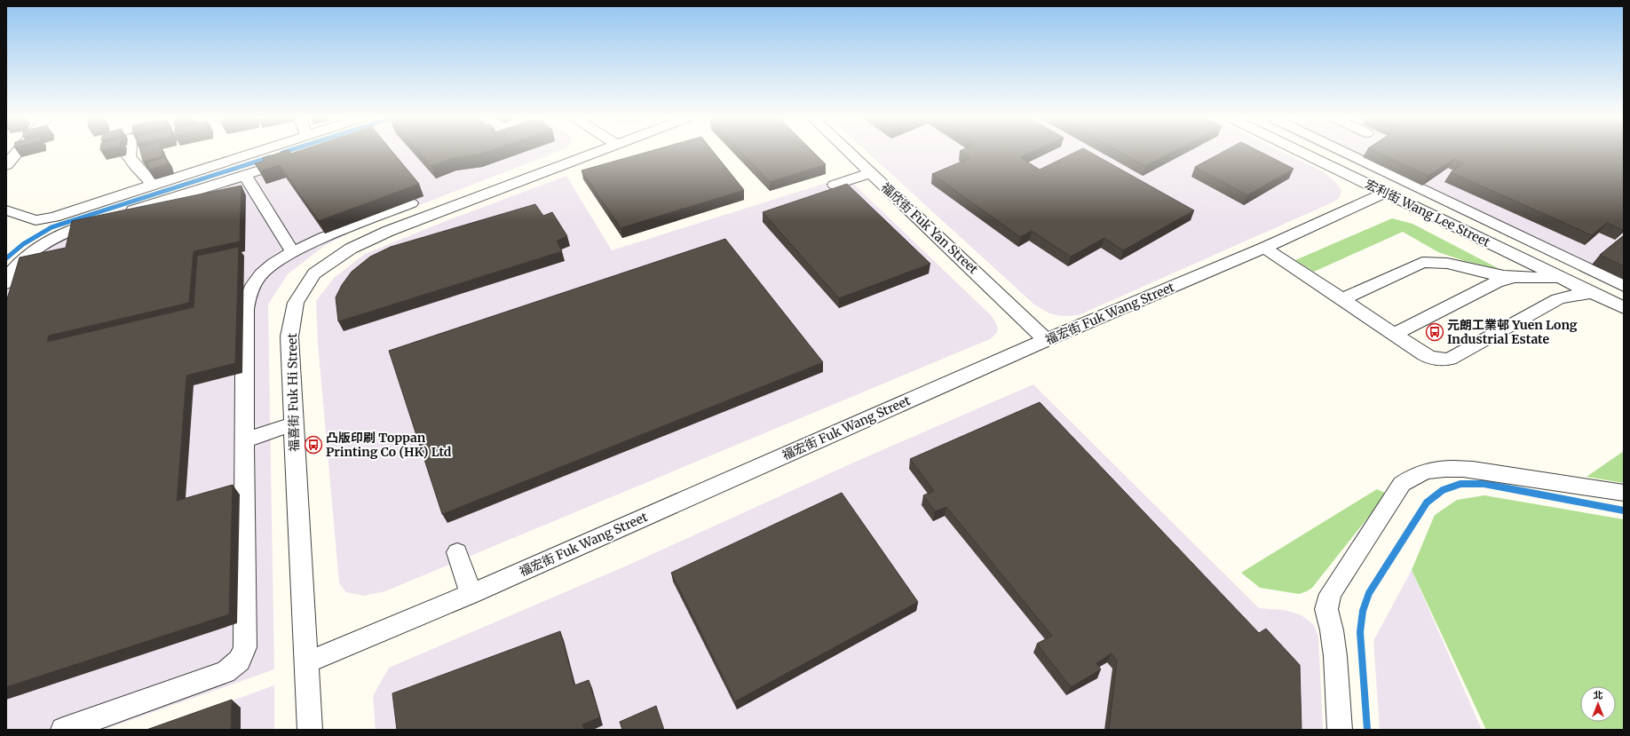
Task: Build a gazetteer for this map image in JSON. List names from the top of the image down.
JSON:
{
  "streets": {
    "street": [
      "宏利街 Wang Lee Street",
      "福欣街 Fuk Yan Street",
      "福宏街 Fuk Wang Street",
      "福喜街 Fuk Hi Street"
    ]
  },
  "crossings": [
    ["宏利街 Wang Lee Street", "福宏街 Fuk Wang Street"],
    ["福欣街 Fuk Yan Street", "福宏街 Fuk Wang Street"],
    ["福宏街 Fuk Wang Street", "福喜街 Fuk Hi Street"]
  ],
  "places": {
    "bus stop": ["元朗工業邨 Yuen Long Industrial Estate", "凸版印刷 Toppan Printing Co (HK) Ltd"]
  },
  "north": "top"
}
